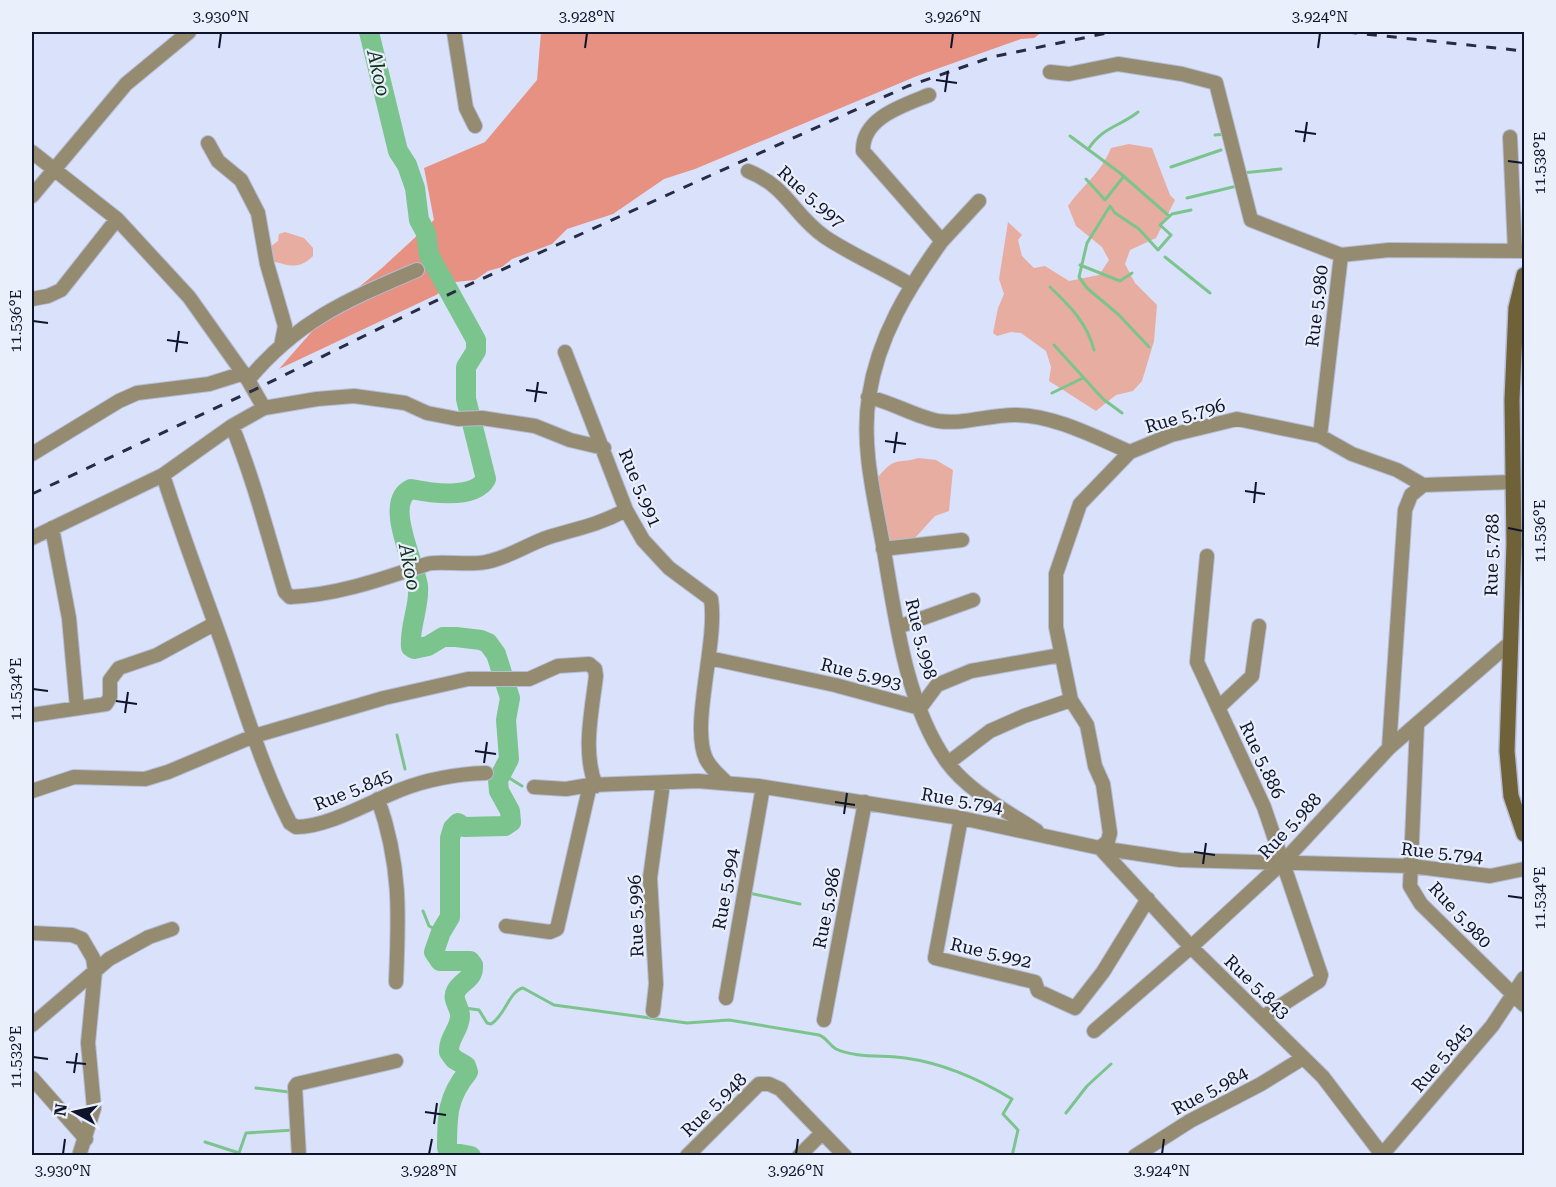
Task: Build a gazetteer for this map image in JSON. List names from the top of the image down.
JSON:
{
  "streets": {
    "street": [
      "Rue 5.997",
      "Rue 5.980",
      "Rue 5.796",
      "Rue 5.991",
      "Rue 5.788",
      "Rue 5.998",
      "Rue 5.993",
      "Rue 5.886",
      "Rue 5.845",
      "Rue 5.794",
      "Rue 5.988",
      "Rue 5.994",
      "Rue 5.986",
      "Rue 5.996",
      "Rue 5.992",
      "Rue 5.843",
      "Rue 5.984",
      "Rue 5.948"
    ]
  },
  "crossings": [
    ["Rue 5.997", "Rue 5.998"],
    ["Rue 5.980", "Rue 5.796"],
    ["Rue 5.980", "Rue 5.845"],
    ["Rue 5.980", "Rue 5.794"],
    ["Rue 5.980", "Rue 5.988"],
    ["Rue 5.796", "Rue 5.993"],
    ["Rue 5.796", "Rue 5.794"],
    ["Rue 5.796", "Rue 5.843"],
    ["Rue 5.991", "Rue 5.993"],
    ["Rue 5.991", "Rue 5.794"],
    ["Rue 5.788", "Rue 5.988"],
    ["Rue 5.998", "Rue 5.993"],
    ["Rue 5.998", "Rue 5.794"],
    ["Rue 5.886", "Rue 5.794"],
    ["Rue 5.886", "Rue 5.988"],
    ["Rue 5.886", "Rue 5.843"],
    ["Rue 5.845", "Rue 5.843"],
    ["Rue 5.794", "Rue 5.988"],
    ["Rue 5.794", "Rue 5.994"],
    ["Rue 5.794", "Rue 5.986"],
    ["Rue 5.794", "Rue 5.996"],
    ["Rue 5.794", "Rue 5.992"],
    ["Rue 5.794", "Rue 5.843"],
    ["Rue 5.988", "Rue 5.843"],
    ["Rue 5.992", "Rue 5.843"],
    ["Rue 5.843", "Rue 5.984"]
  ],
  "water": ["Akoo"],
  "north": "left",
  "coordinates": [
    "3.930°N",
    "3.928°N",
    "3.926°N",
    "3.924°N",
    "11.538°E",
    "11.536°E",
    "11.534°E",
    "11.532°E"
  ]
}
